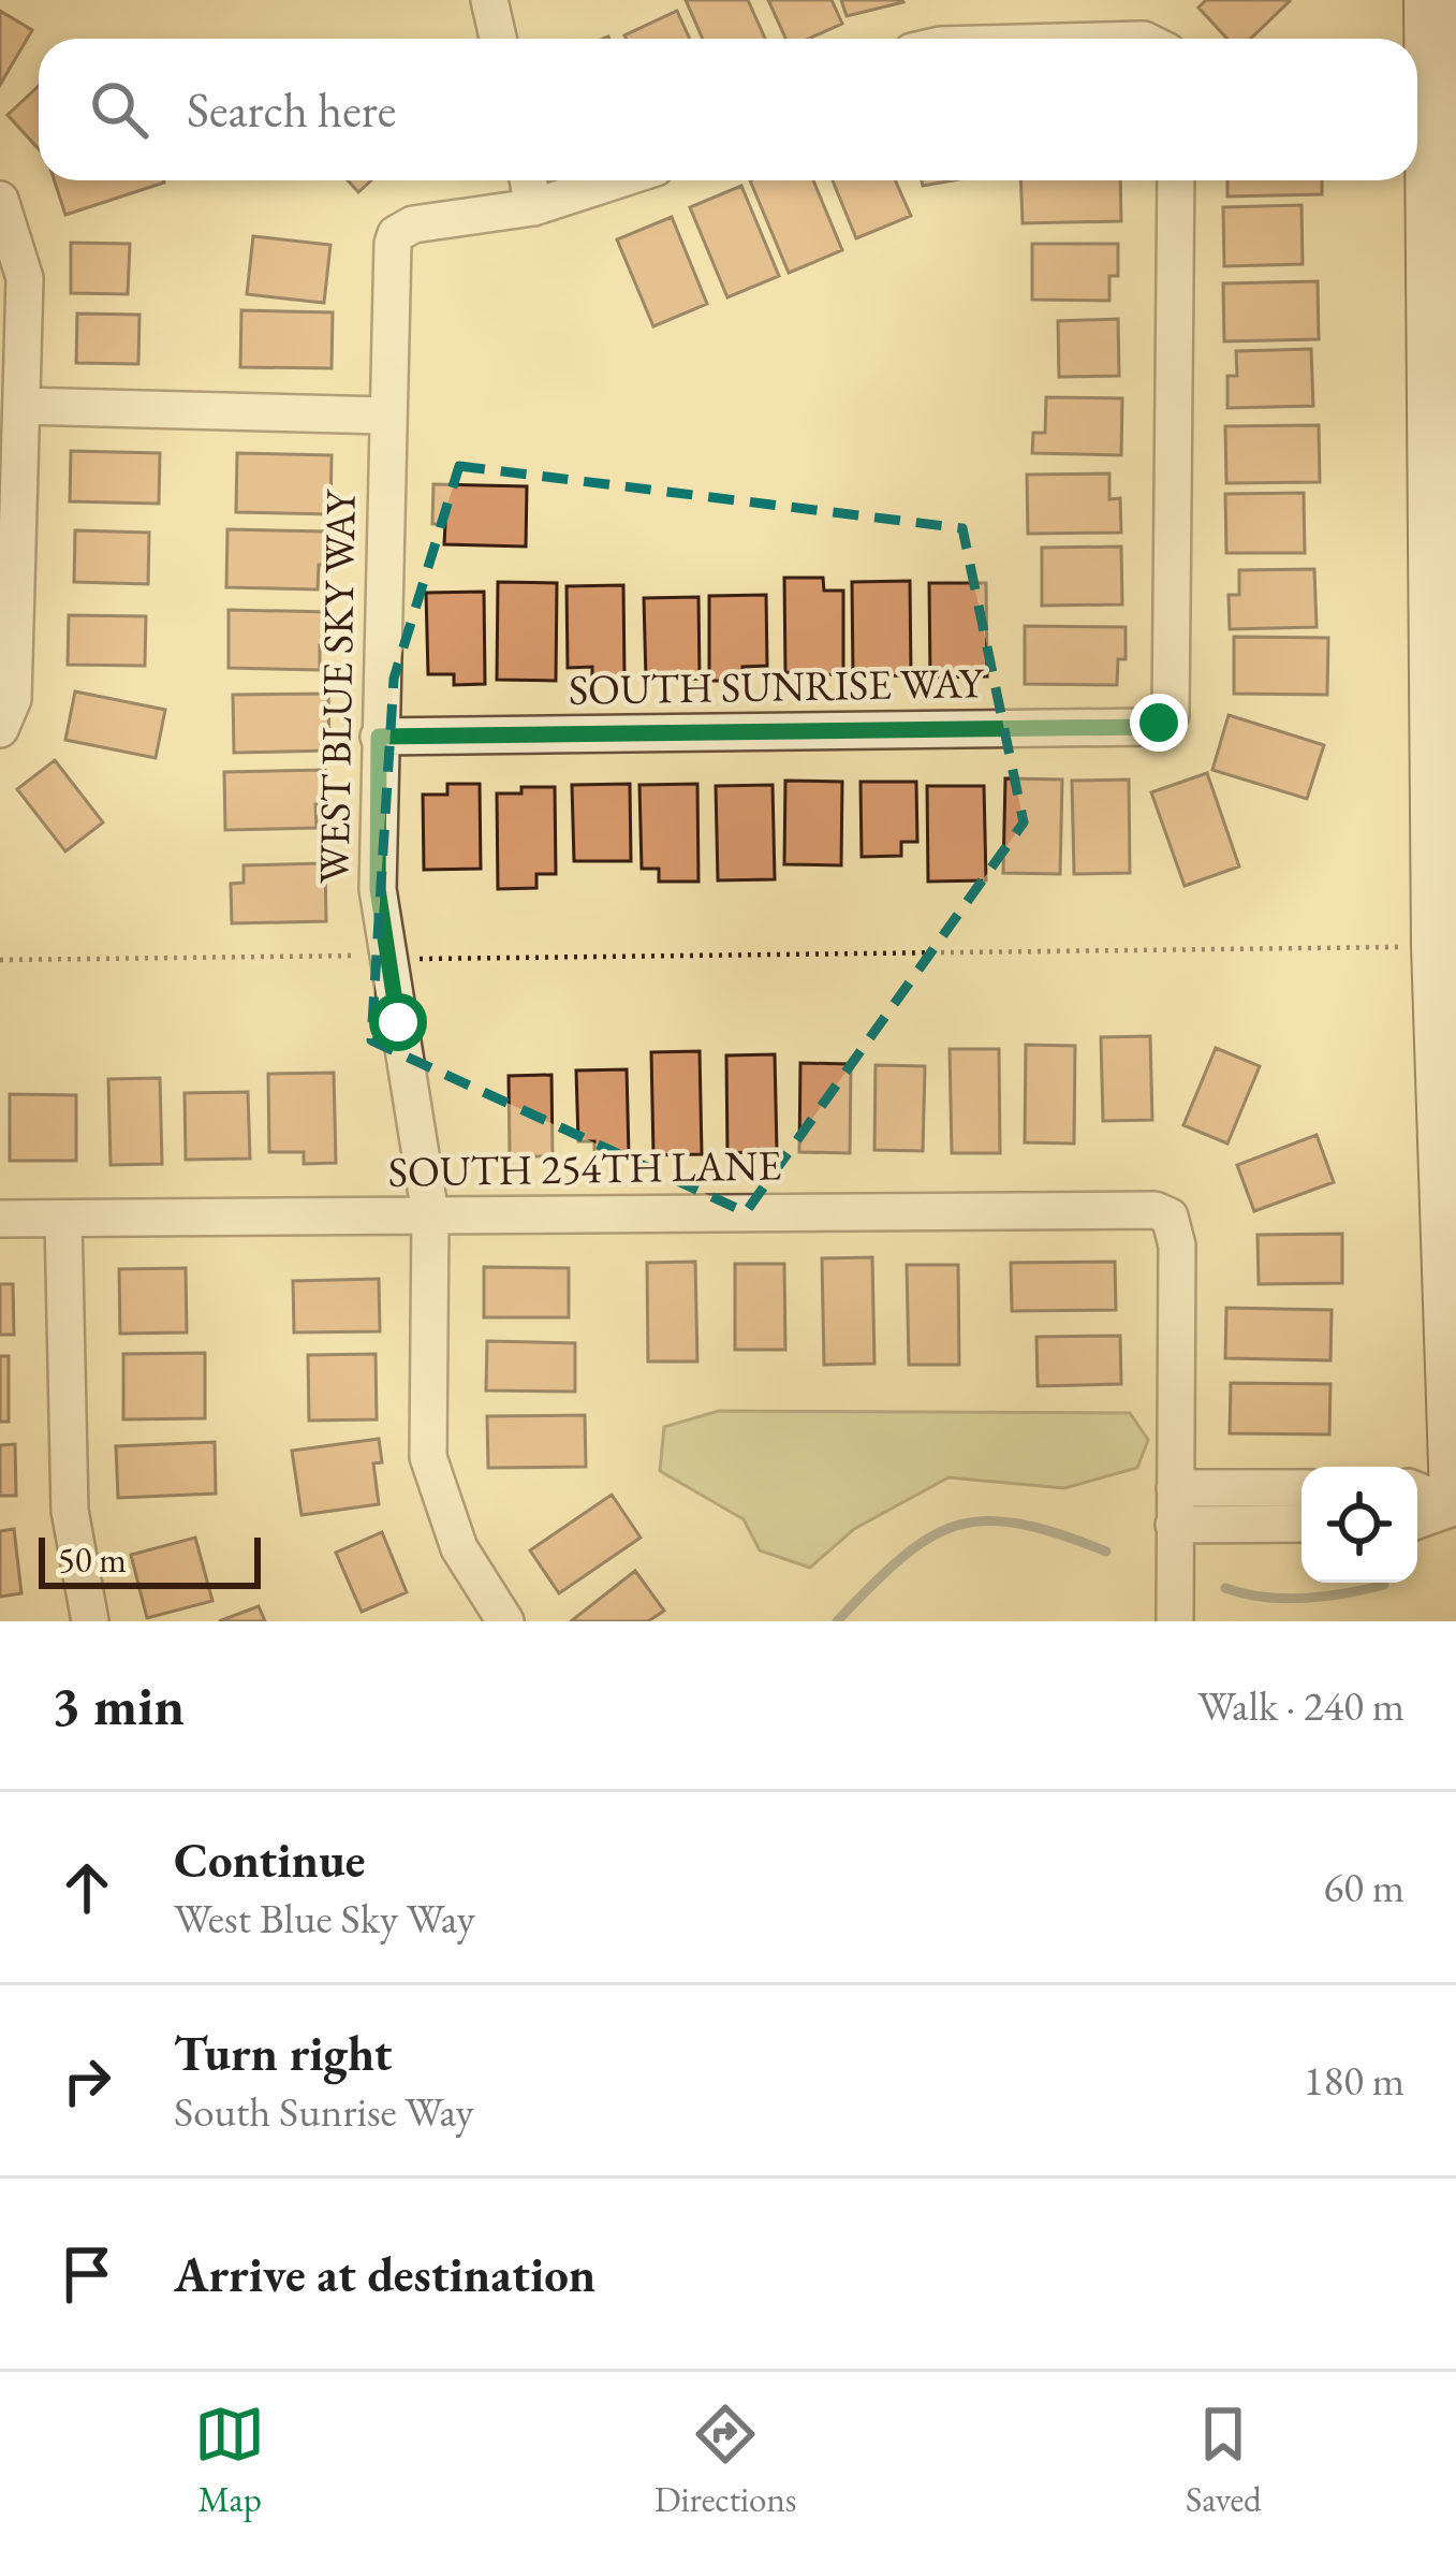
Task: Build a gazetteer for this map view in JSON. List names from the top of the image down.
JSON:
{
  "streets": {
    "street": ["SOUTH SUNRISE WAY", "WEST BLUE SKY WAY", "SOUTH 254TH LANE"]
  },
  "crossings": [
    ["SOUTH SUNRISE WAY", "WEST BLUE SKY WAY"],
    ["WEST BLUE SKY WAY", "SOUTH 254TH LANE"]
  ],
  "scale_bar": "50 m",
  "page": {
    "search": "Search here",
    "scale": "50 m",
    "heading": ["3 min", "Walk · 240 m"],
    "list": [
      ["Continue", "West Blue Sky Way", "60 m"],
      ["Turn right", "South Sunrise Way", "180 m"],
      "Arrive at destination"
    ],
    "nav": ["Map", "Directions", "Saved"]
  }
}
